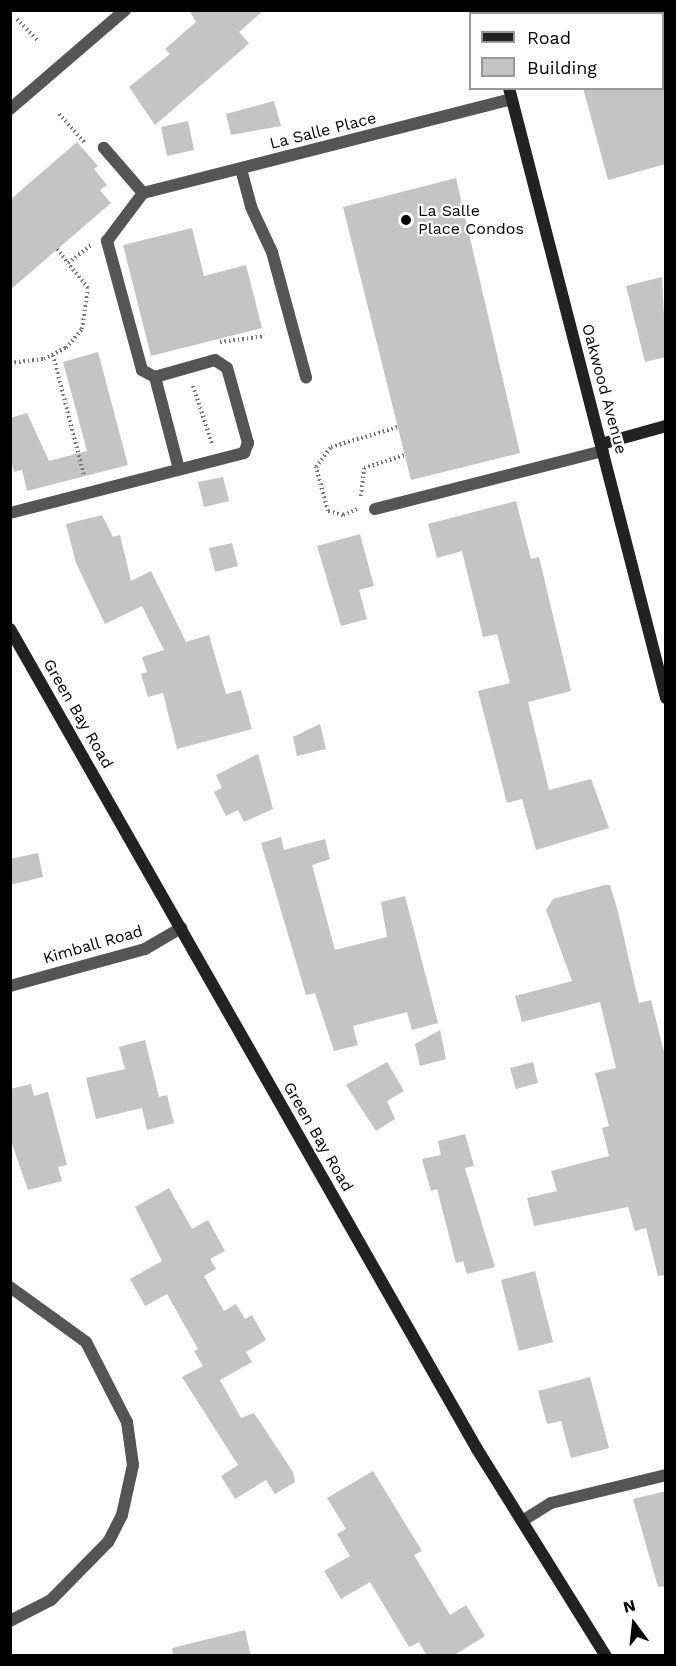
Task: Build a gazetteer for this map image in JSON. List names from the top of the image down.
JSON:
{
  "streets": {
    "main road": ["Oakwood Avenue", "Green Bay Road"],
    "street": ["La Salle Place", "Kimball Road"]
  },
  "crossings": [
    ["La Salle Place", "Oakwood Avenue"],
    ["Green Bay Road", "Kimball Road"]
  ],
  "places": ["La Salle Place Condos"],
  "legend": ["Road", "Building"],
  "north": "top"
}
